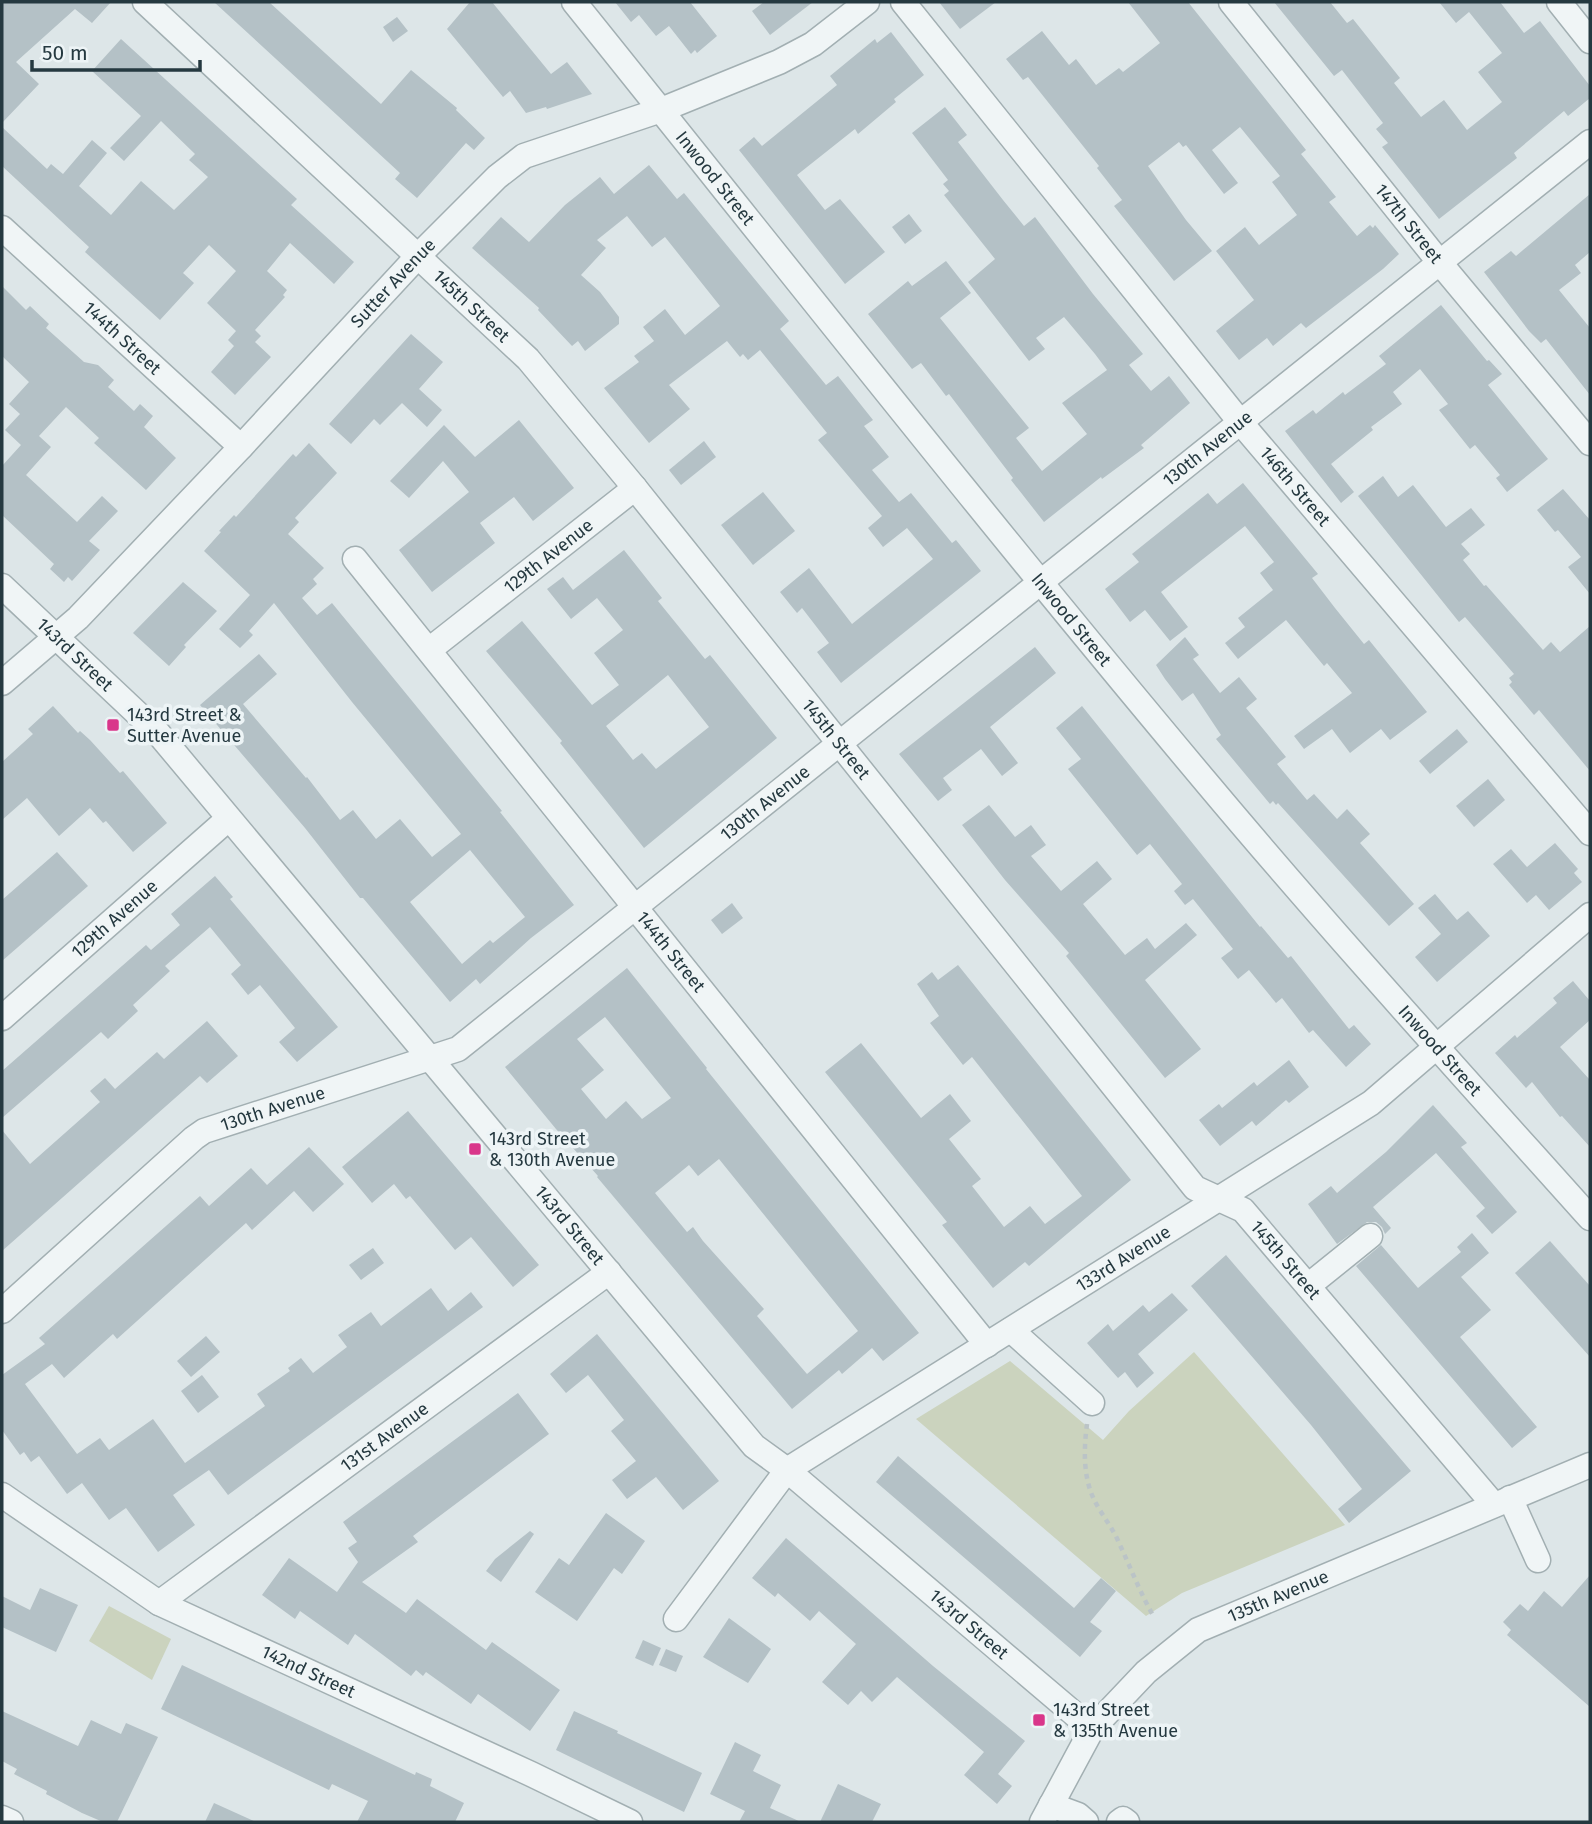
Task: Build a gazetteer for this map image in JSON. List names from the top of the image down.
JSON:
{
  "streets": {
    "street": [
      "Inwood Street",
      "147th Street",
      "Sutter Avenue",
      "145th Street",
      "144th Street",
      "130th Avenue",
      "146th Street",
      "129th Avenue",
      "143rd Street",
      "133rd Avenue",
      "131st Avenue",
      "135th Avenue",
      "142nd Street"
    ]
  },
  "crossings": [
    ["Inwood Street", "Sutter Avenue"],
    ["Inwood Street", "130th Avenue"],
    ["Inwood Street", "133rd Avenue"],
    ["147th Street", "130th Avenue"],
    ["Sutter Avenue", "145th Street"],
    ["Sutter Avenue", "144th Street"],
    ["Sutter Avenue", "143rd Street"],
    ["145th Street", "130th Avenue"],
    ["145th Street", "129th Avenue"],
    ["145th Street", "133rd Avenue"],
    ["145th Street", "135th Avenue"],
    ["144th Street", "130th Avenue"],
    ["144th Street", "129th Avenue"],
    ["144th Street", "133rd Avenue"],
    ["130th Avenue", "146th Street"],
    ["130th Avenue", "143rd Street"],
    ["129th Avenue", "143rd Street"],
    ["143rd Street", "133rd Avenue"],
    ["143rd Street", "131st Avenue"],
    ["143rd Street", "135th Avenue"],
    ["131st Avenue", "142nd Street"]
  ],
  "places": {
    "transit": ["143rd Street & Sutter Avenue", "143rd Street & 130th Avenue", "143rd Street & 135th Avenue"]
  },
  "scale_bar": "50 m"
}
